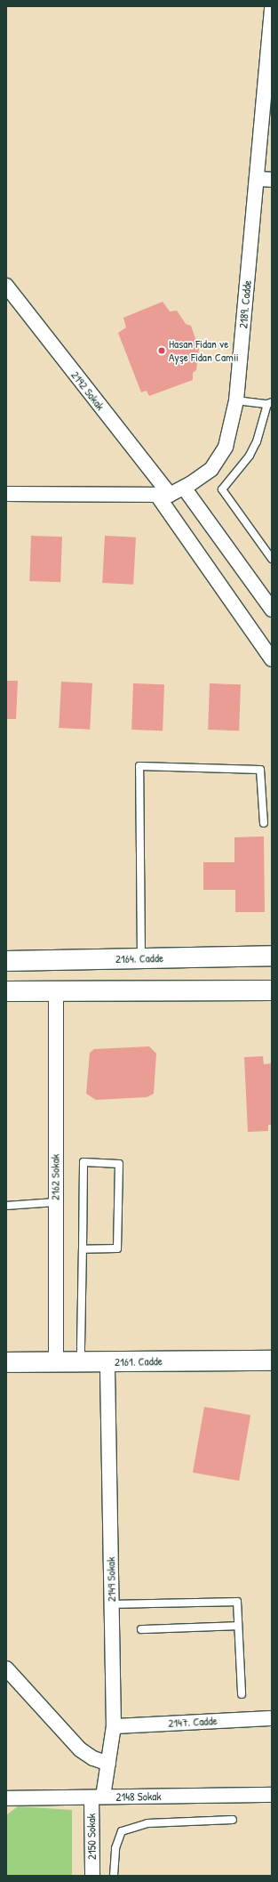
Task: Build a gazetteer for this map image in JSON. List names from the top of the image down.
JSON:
{
  "streets": {
    "main road": ["2164. Cadde", "2161. Cadde"],
    "street": [
      "2189. Cadde",
      "2192 Sokak",
      "2162 Sokak",
      "2149 Sokak",
      "2147. Cadde",
      "2148 Sokak",
      "2150 Sokak"
    ]
  },
  "crossings": [
    ["2189. Cadde", "2192 Sokak"],
    ["2162 Sokak", "2161. Cadde"],
    ["2161. Cadde", "2149 Sokak"],
    ["2149 Sokak", "2147. Cadde"],
    ["2149 Sokak", "2148 Sokak"],
    ["2149 Sokak", "2150 Sokak"],
    ["2148 Sokak", "2150 Sokak"]
  ],
  "places": ["Hasan Fidan ve Ayşe Fidan Camii"]
}
